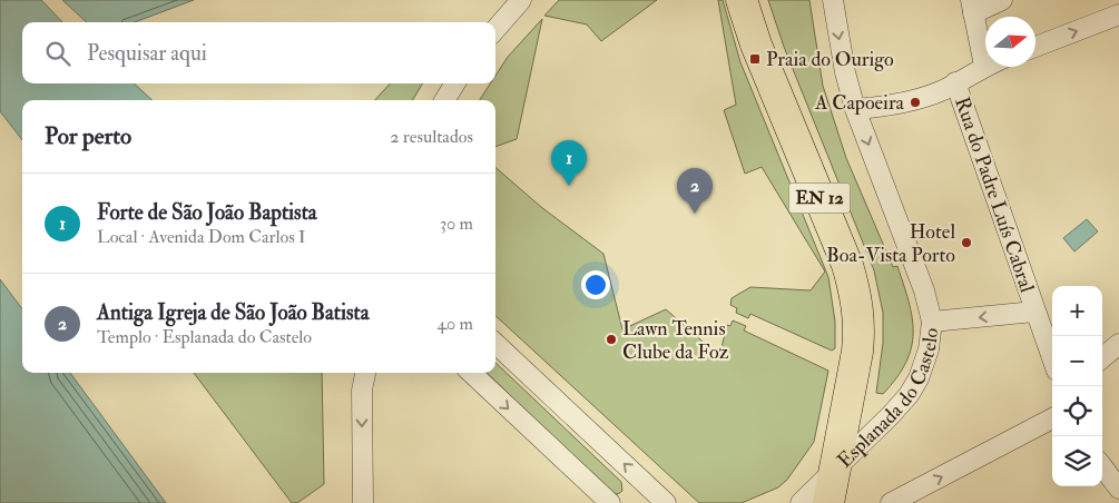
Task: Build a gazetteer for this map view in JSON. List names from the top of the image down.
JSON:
{
  "streets": {
    "main road": ["EN 12", "Esplanada do Castelo"],
    "street": ["Rua do Padre Luís Cabral"]
  },
  "places": {
    "transit": ["Praia do Ourigo"],
    "other": ["A Capoeira", "Hotel Boa-Vista Porto", "Lawn Tennis Clube da Foz"]
  },
  "north": "right",
  "page": {
    "search": "Pesquisar aqui",
    "heading": ["Por perto", "2 resultados"],
    "pins": ["1", "2"],
    "list": [
      {
        "mark": "1",
        "name": "Forte de São João Baptista",
        "note": "Local · Avenida Dom Carlos I",
        "value": "30 m"
      },
      {
        "mark": "2",
        "name": "Antiga Igreja de São João Batista",
        "note": "Templo · Esplanada do Castelo",
        "value": "40 m"
      }
    ],
    "map_buttons": ["+", "−"]
  }
}
